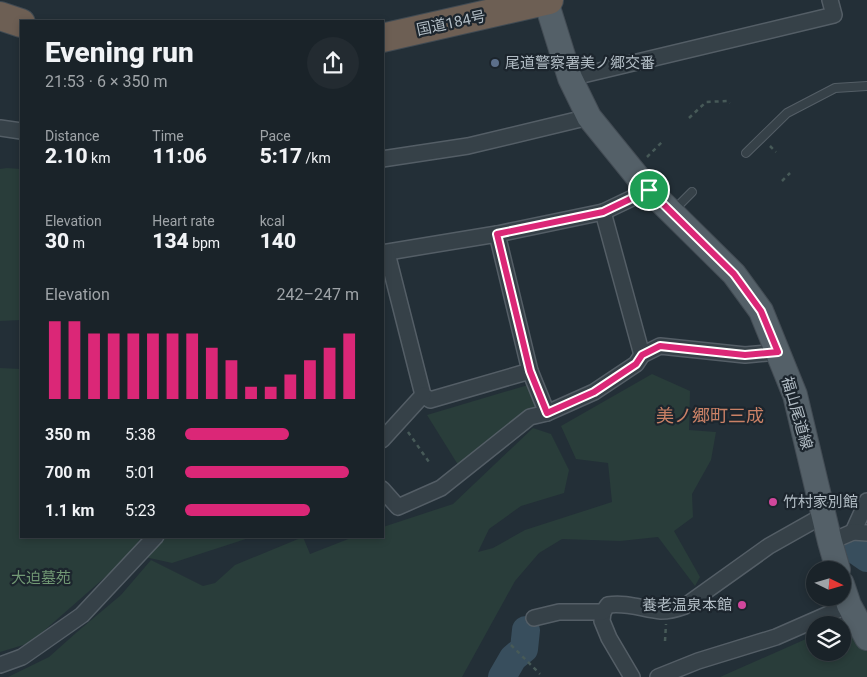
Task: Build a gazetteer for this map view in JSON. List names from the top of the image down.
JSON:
{
  "streets": {
    "highway": ["国道184号"],
    "main road": ["福山尾道線"]
  },
  "crossings": [
    ["国道184号", "福山尾道線"]
  ],
  "districts": ["美ノ郷町三成"],
  "parks": ["大迫墓苑"],
  "places": ["尾道警察署美ノ郷交番", "竹村家別館", "養老温泉本館"],
  "north": "right",
  "page": {
    "heading": ["Evening run", "21:53 · 6 × 350 m"],
    "stats": [
      ["Distance", "2.10 km"],
      ["Time", "11:06"],
      ["Pace", "5:17 /km"],
      ["Elevation", "30 m"],
      ["Heart rate", "134 bpm"],
      ["kcal", "140"]
    ],
    "chart": ["Elevation", "242–247 m"],
    "list": [
      {
        "name": "350 m",
        "note": "5:38"
      },
      {
        "name": "700 m",
        "note": "5:01"
      },
      {
        "name": "1.1 km",
        "note": "5:23"
      }
    ]
  }
}
